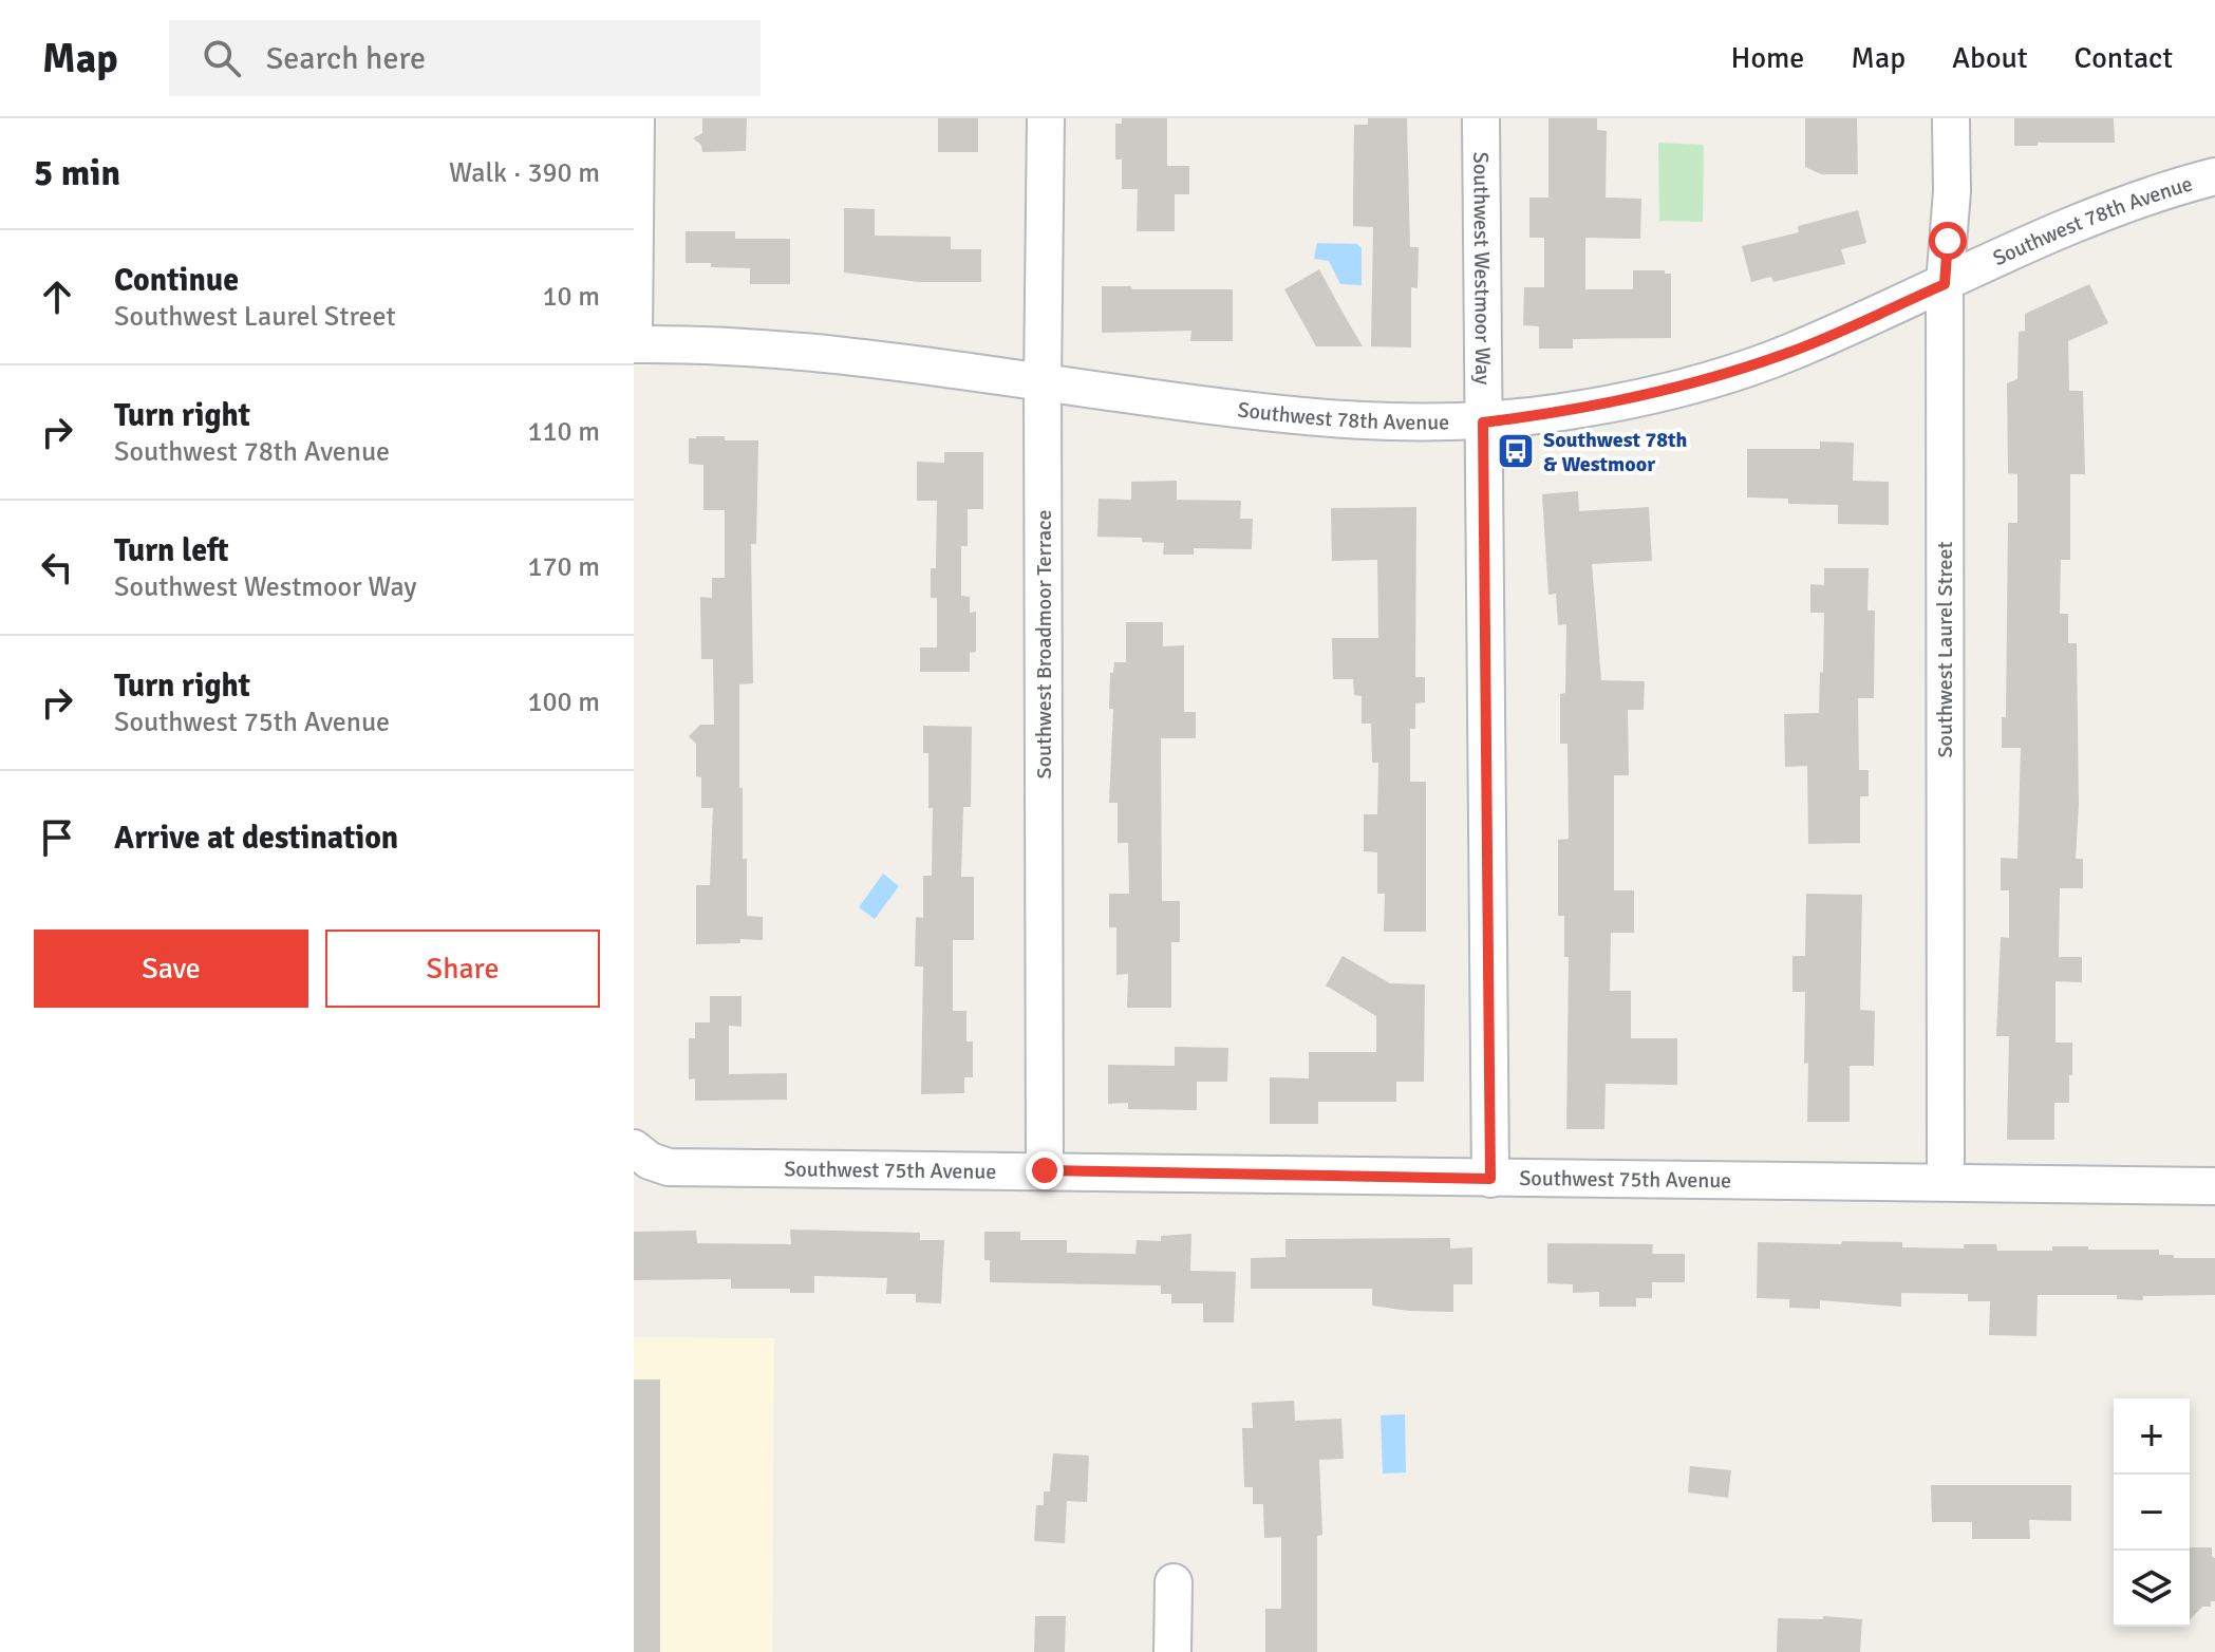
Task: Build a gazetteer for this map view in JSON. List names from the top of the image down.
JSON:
{
  "streets": {
    "street": [
      "Southwest 78th Avenue",
      "Southwest Westmoor Way",
      "Southwest Broadmoor Terrace",
      "Southwest Laurel Street",
      "Southwest 75th Avenue"
    ]
  },
  "crossings": [
    ["Southwest 78th Avenue", "Southwest Westmoor Way"],
    ["Southwest 78th Avenue", "Southwest Broadmoor Terrace"],
    ["Southwest 78th Avenue", "Southwest Laurel Street"],
    ["Southwest Westmoor Way", "Southwest 75th Avenue"],
    ["Southwest Broadmoor Terrace", "Southwest 75th Avenue"],
    ["Southwest Laurel Street", "Southwest 75th Avenue"]
  ],
  "places": {
    "bus stop": ["Southwest 78th & Westmoor"]
  },
  "page": {
    "header": "Map",
    "search": "Search here",
    "nav": [
      "Home",
      "Map",
      "About",
      "Contact"
    ],
    "heading": ["5 min", "Walk · 390 m"],
    "list": [
      ["Continue", "Southwest Laurel Street", "10 m"],
      ["Turn right", "Southwest 78th Avenue", "110 m"],
      ["Turn left", "Southwest Westmoor Way", "170 m"],
      ["Turn right", "Southwest 75th Avenue", "100 m"],
      "Arrive at destination"
    ],
    "buttons": ["Save", "Share"],
    "map_buttons": ["+", "−"]
  }
}
